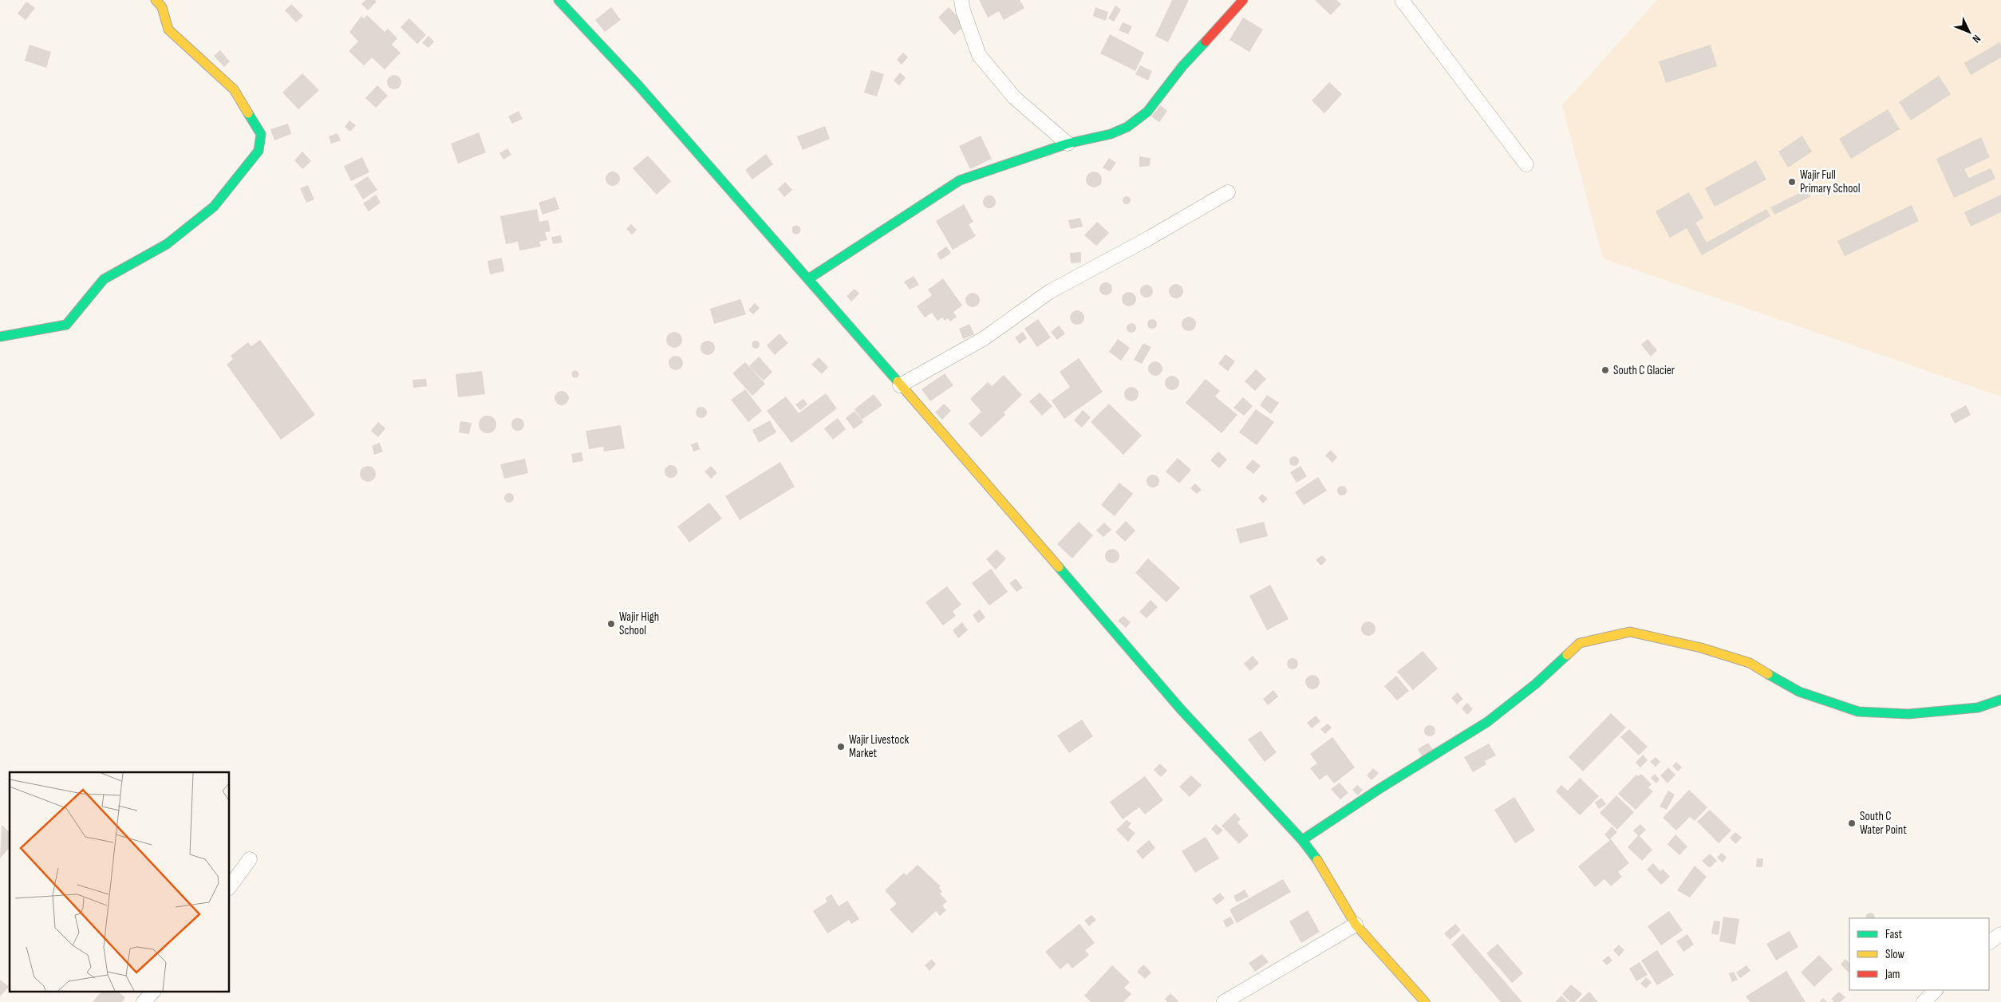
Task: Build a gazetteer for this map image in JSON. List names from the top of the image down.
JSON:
{
  "places": [
    "Wajir Full Primary School",
    "South C Glacier",
    "Wajir High School",
    "Wajir Livestock Market",
    "South C Water Point"
  ],
  "legend": ["Fast", "Slow", "Jam"],
  "north": "bottom right"
}
